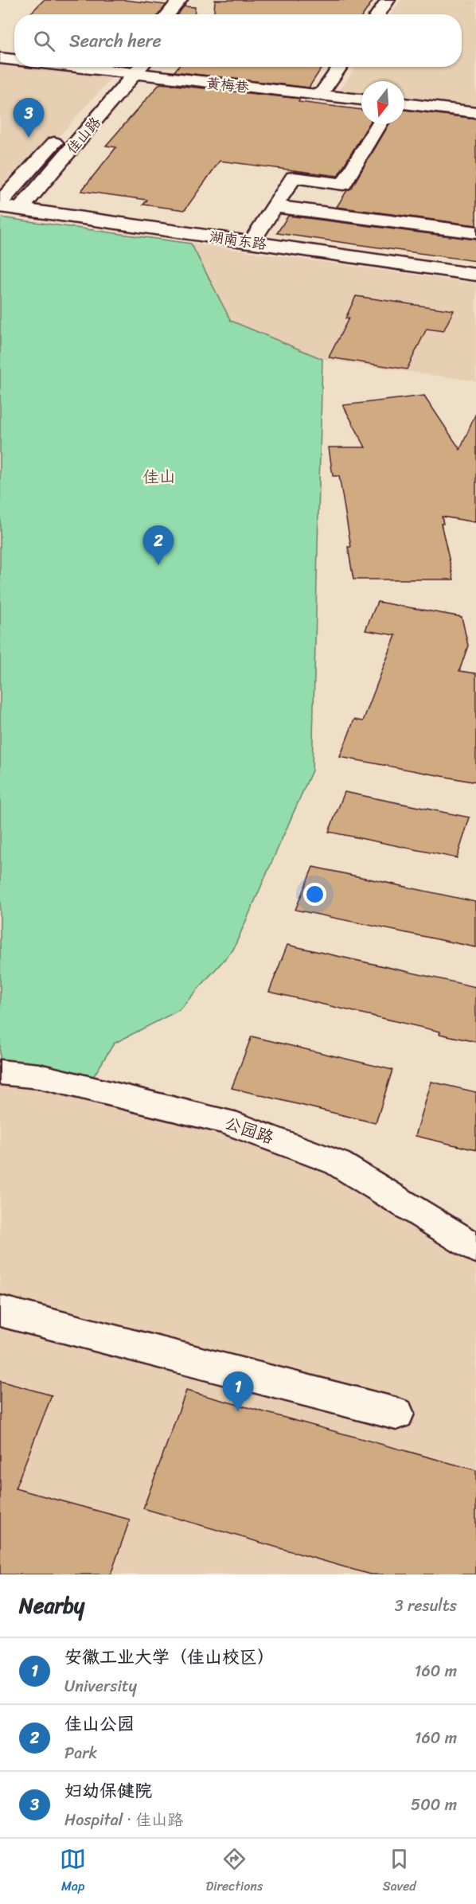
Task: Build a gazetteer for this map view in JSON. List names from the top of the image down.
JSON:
{
  "streets": {
    "street": [
      "黄梅巷",
      "佳山路",
      "湖南东路",
      "公园路"
    ]
  },
  "crossings": [
    ["黄梅巷", "佳山路"],
    ["佳山路", "湖南东路"]
  ],
  "parks": ["佳山"],
  "north": "bottom",
  "page": {
    "search": "Search here",
    "pins": ["3", "2", "1"],
    "heading": ["Nearby", "3 results"],
    "list": [
      {
        "mark": "1",
        "name": "安徽工业大学（佳山校区）",
        "note": "University",
        "value": "160 m"
      },
      {
        "mark": "2",
        "name": "佳山公园",
        "note": "Park",
        "value": "160 m"
      },
      {
        "mark": "3",
        "name": "妇幼保健院",
        "note": "Hospital · 佳山路",
        "value": "500 m"
      }
    ],
    "nav": ["Map", "Directions", "Saved"]
  }
}
